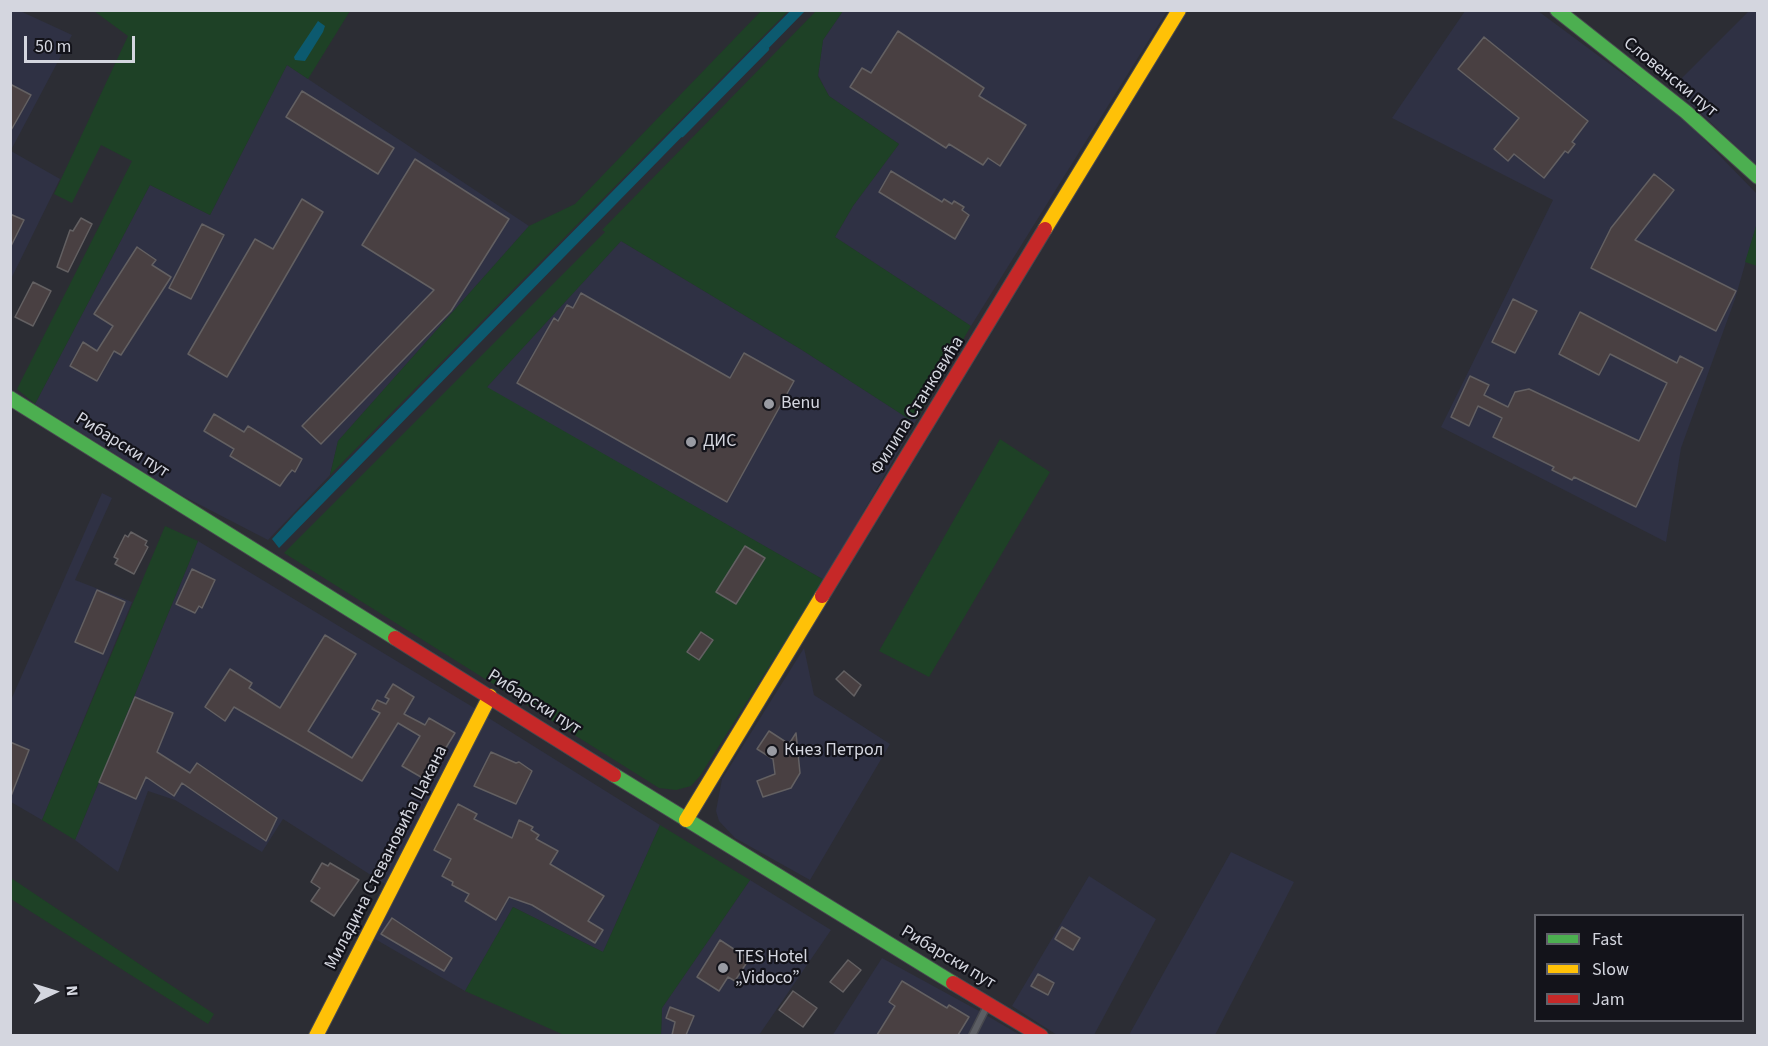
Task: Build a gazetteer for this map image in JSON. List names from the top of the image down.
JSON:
{
  "streets": {
    "main road": [
      "Словенски пут",
      "Филипа Станковића",
      "Рибарски пут",
      "Миладина Стевановића Цакана"
    ]
  },
  "crossings": [
    ["Филипа Станковића", "Рибарски пут"],
    ["Рибарски пут", "Миладина Стевановића Цакана"]
  ],
  "places": [
    "Benu",
    "ДИС",
    "Кнез Петрол",
    "TES Hotel „Vidoco”"
  ],
  "legend": ["Fast", "Slow", "Jam"],
  "scale_bar": "50 m",
  "north": "right"
}
